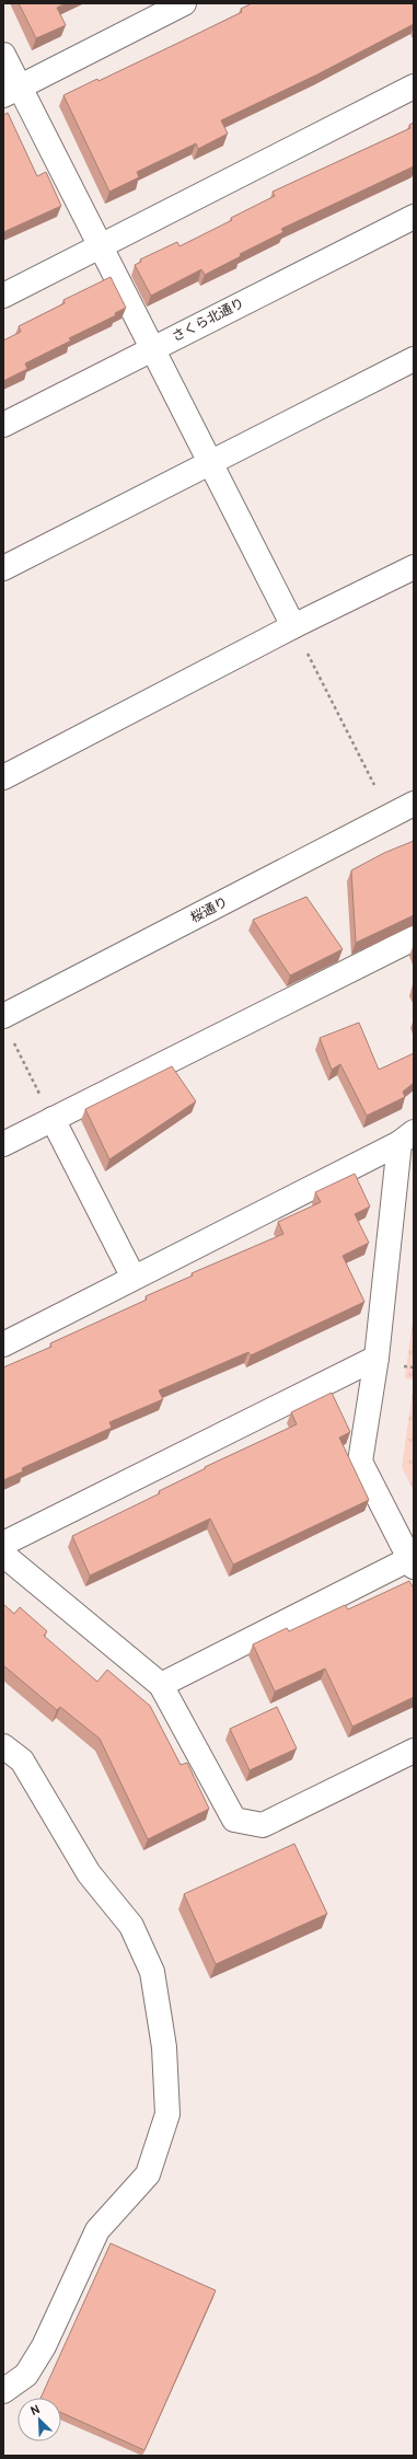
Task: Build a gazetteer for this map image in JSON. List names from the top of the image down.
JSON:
{
  "streets": {
    "street": ["さくら北通り", "桜通り"]
  },
  "north": "top left"
}
